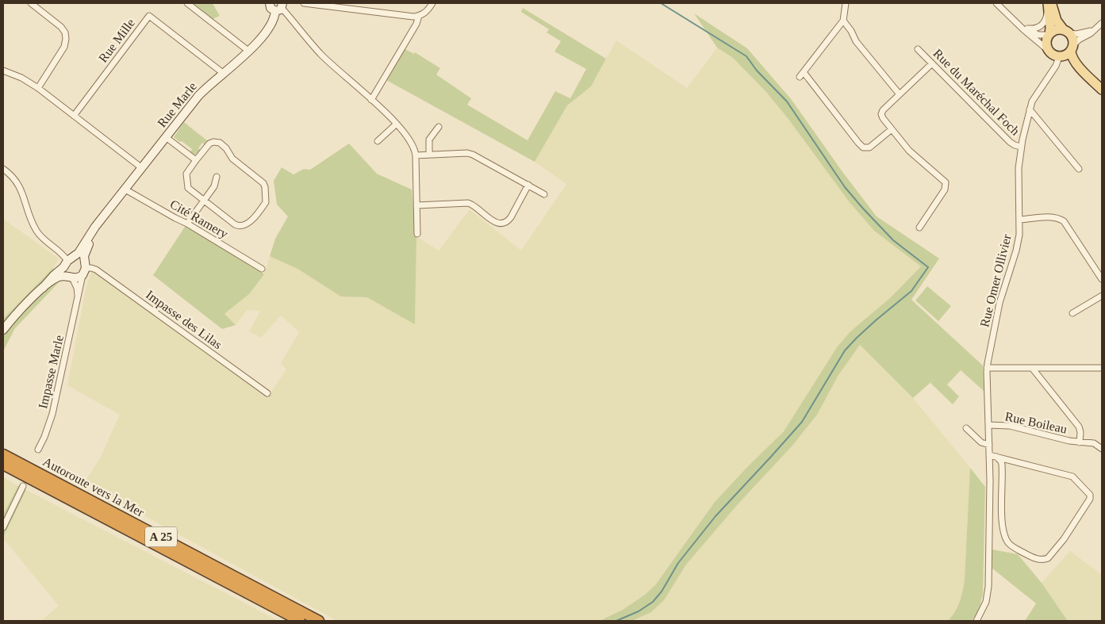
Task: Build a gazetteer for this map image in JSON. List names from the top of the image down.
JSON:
{
  "streets": {
    "highway": ["Autoroute vers la Mer", "A 25"],
    "main road": ["Rue Marle"],
    "street": [
      "Rue Mille",
      "Rue du Maréchal Foch",
      "Cité Ramery",
      "Rue Omer Ollivier",
      "Impasse des Lilas",
      "Impasse Marle",
      "Rue Boileau"
    ]
  },
  "crossings": [
    ["Rue Mille", "Rue Marle"],
    ["Rue du Maréchal Foch", "Rue Omer Ollivier"],
    ["Rue Marle", "Cité Ramery"],
    ["Rue Marle", "Impasse des Lilas"],
    ["Rue Marle", "Impasse Marle"],
    ["Rue Omer Ollivier", "Rue Boileau"],
    ["Impasse des Lilas", "Impasse Marle"]
  ]
}
